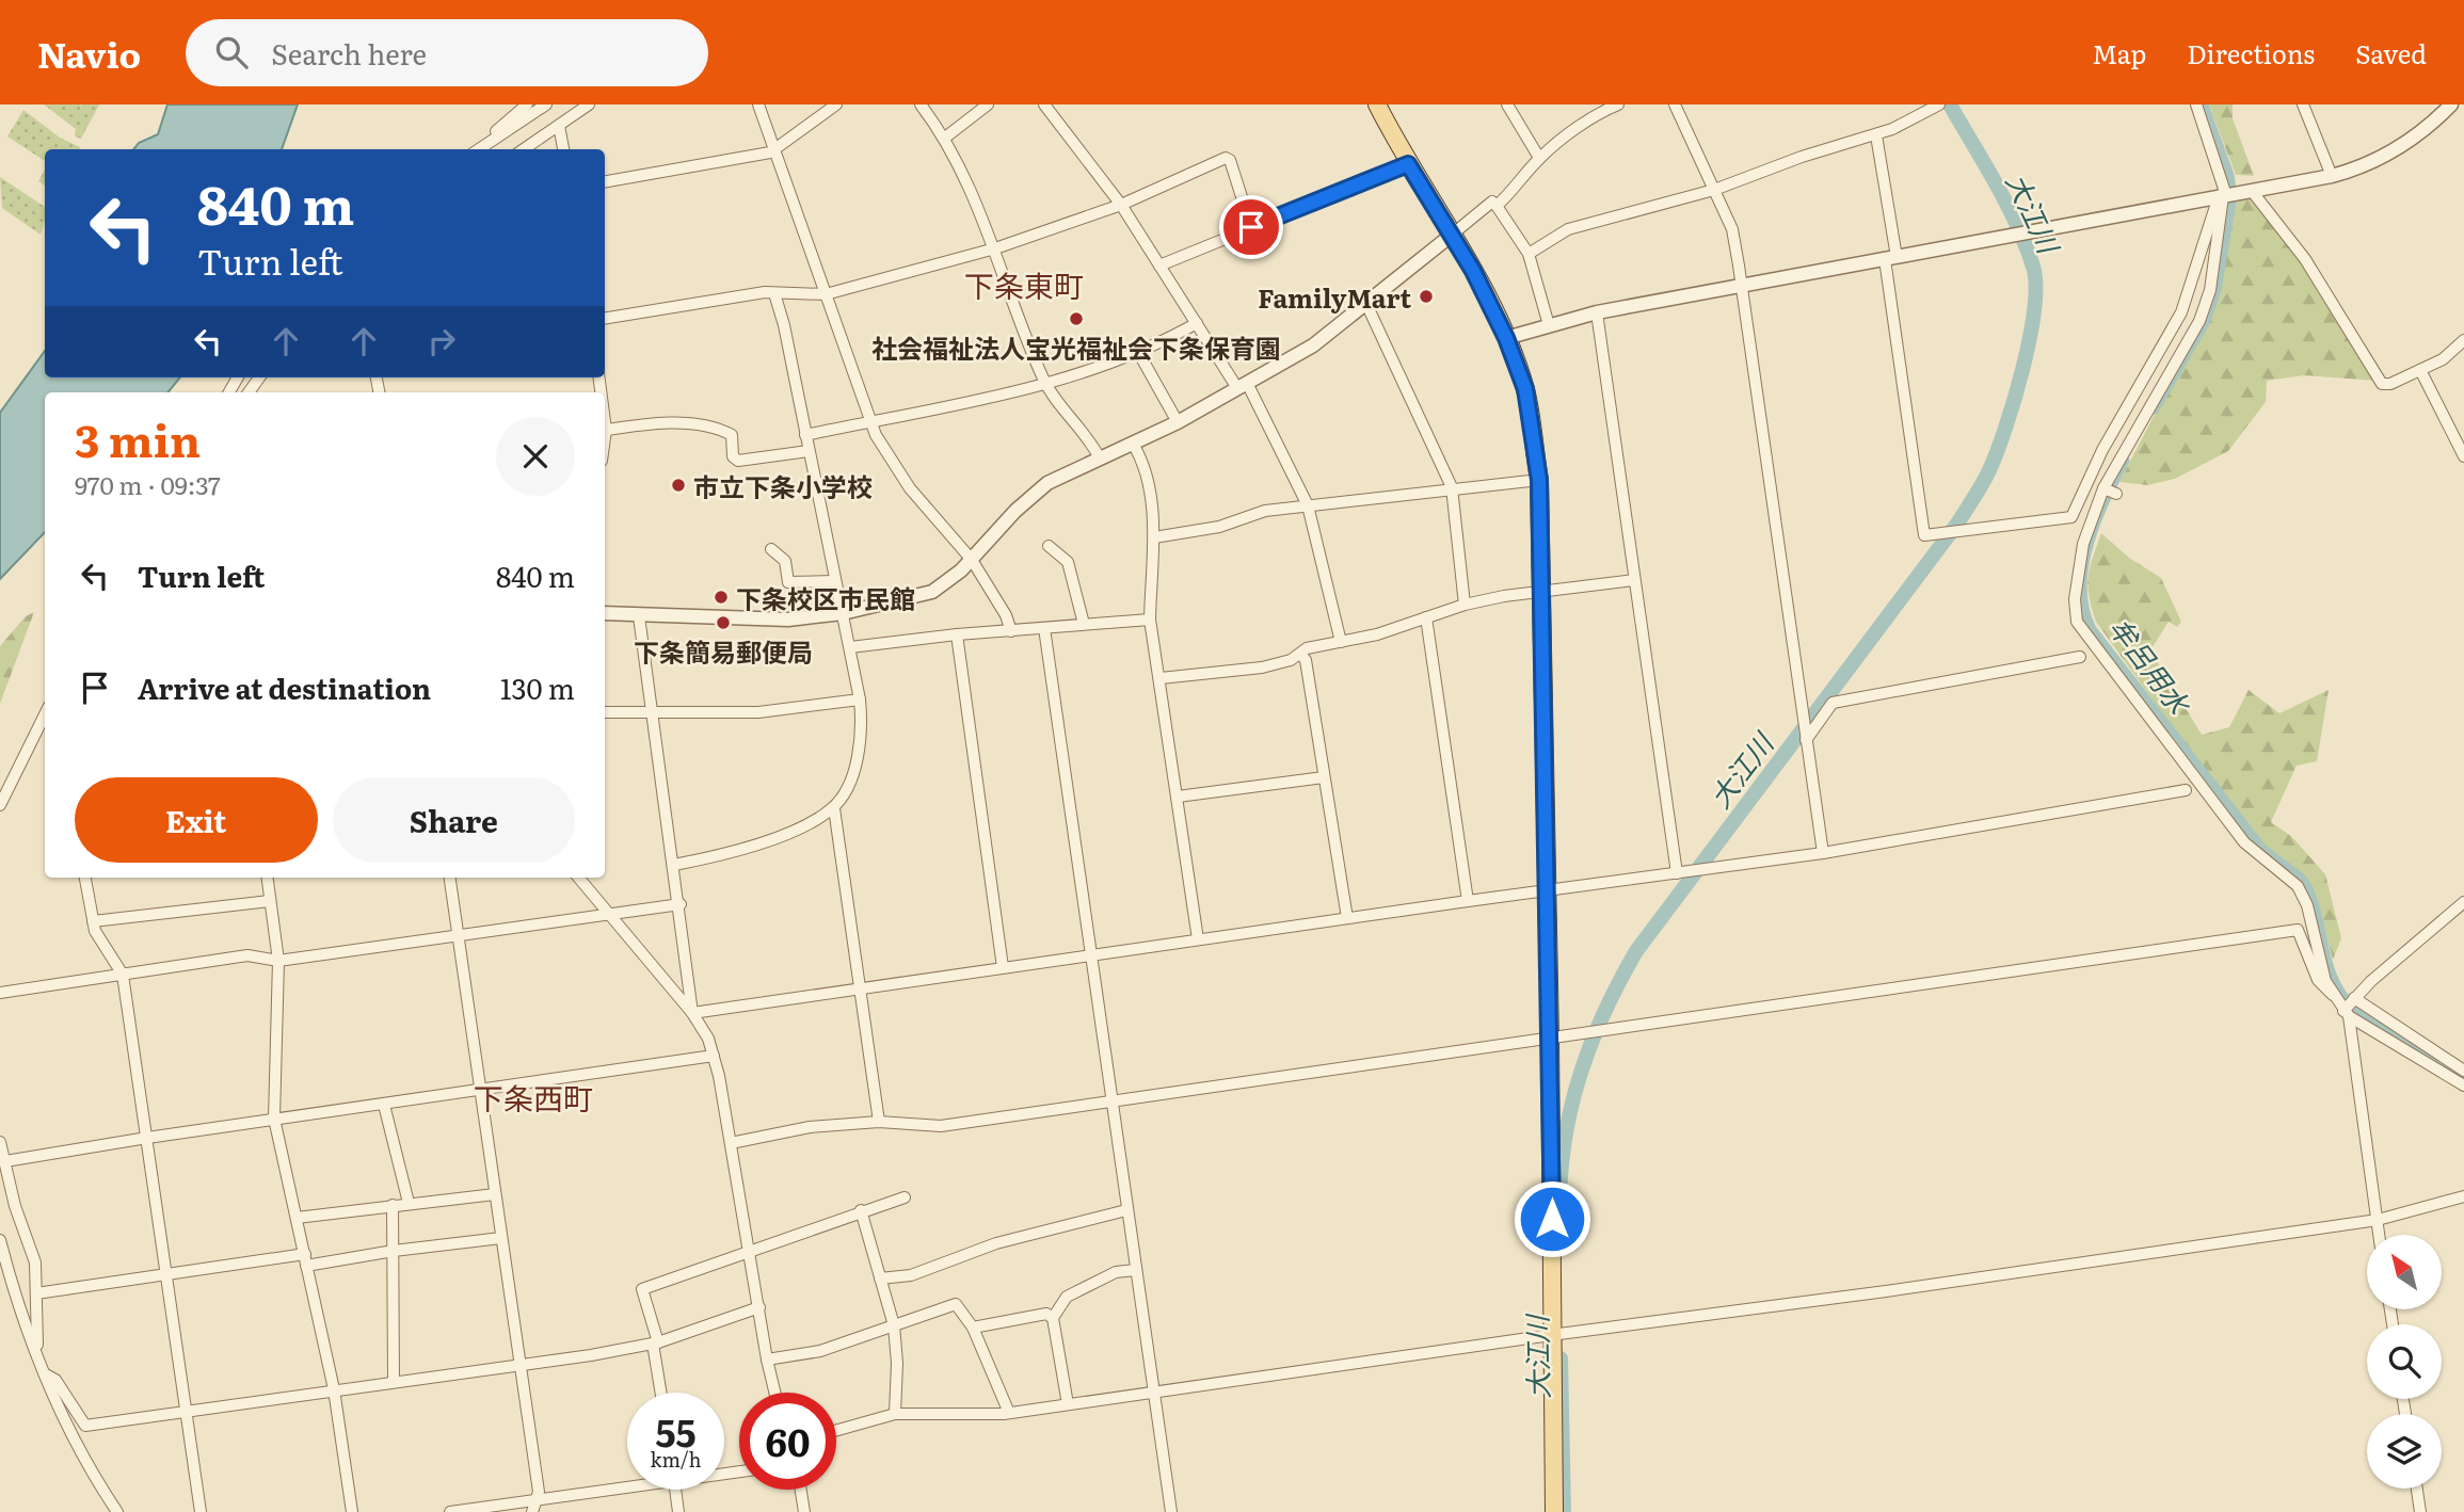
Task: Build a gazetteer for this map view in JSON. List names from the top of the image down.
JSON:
{
  "districts": ["下条東町", "下条西町"],
  "water": ["大江川", "牟呂用水"],
  "places": [
    "FamilyMart",
    "社会福祉法人宝光福祉会下条保育園",
    "市立下条小学校",
    "下条校区市民館",
    "下条簡易郵便局"
  ],
  "north": "top left",
  "page": {
    "header": "Navio",
    "search": "Search here",
    "nav": ["Map", "Directions", "Saved"],
    "turn": ["840 m", "Turn left"],
    "heading": ["3 min", "970 m · 09:37"],
    "list": [
      {
        "name": "Turn left",
        "value": "840 m"
      },
      {
        "name": "Arrive at destination",
        "value": "130 m"
      }
    ],
    "buttons": ["Exit", "Share"],
    "speed": "55 km/h",
    "limit": "60"
  }
}
